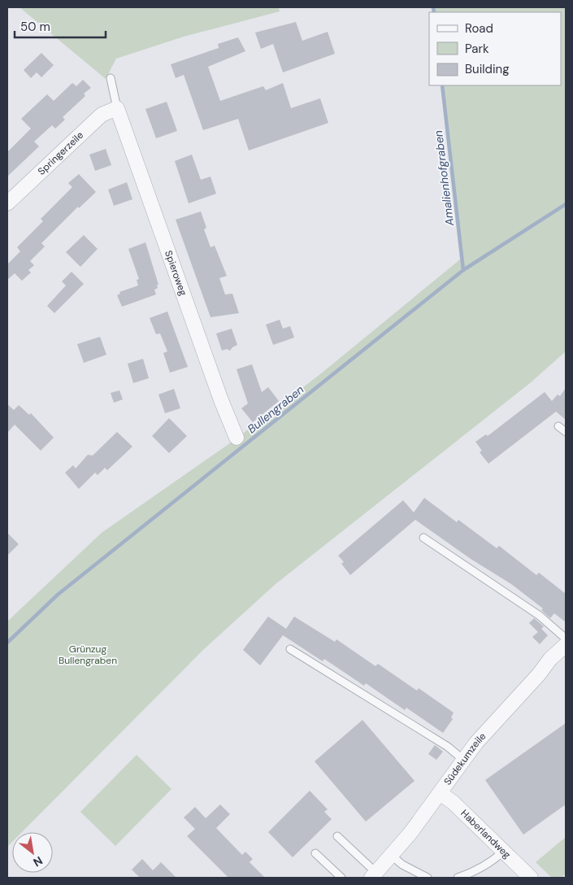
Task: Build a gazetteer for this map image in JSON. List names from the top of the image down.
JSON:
{
  "streets": {
    "street": [
      "Springerzeile",
      "Spieroweg",
      "Südekumzeile",
      "Haberlandweg"
    ]
  },
  "crossings": [
    ["Springerzeile", "Spieroweg"],
    ["Südekumzeile", "Haberlandweg"]
  ],
  "water": ["Amalienhofgraben", "Bullengraben"],
  "parks": ["Grünzug Bullengraben"],
  "legend": ["Road", "Park", "Building"],
  "scale_bar": "50 m",
  "north": "bottom right"
}
